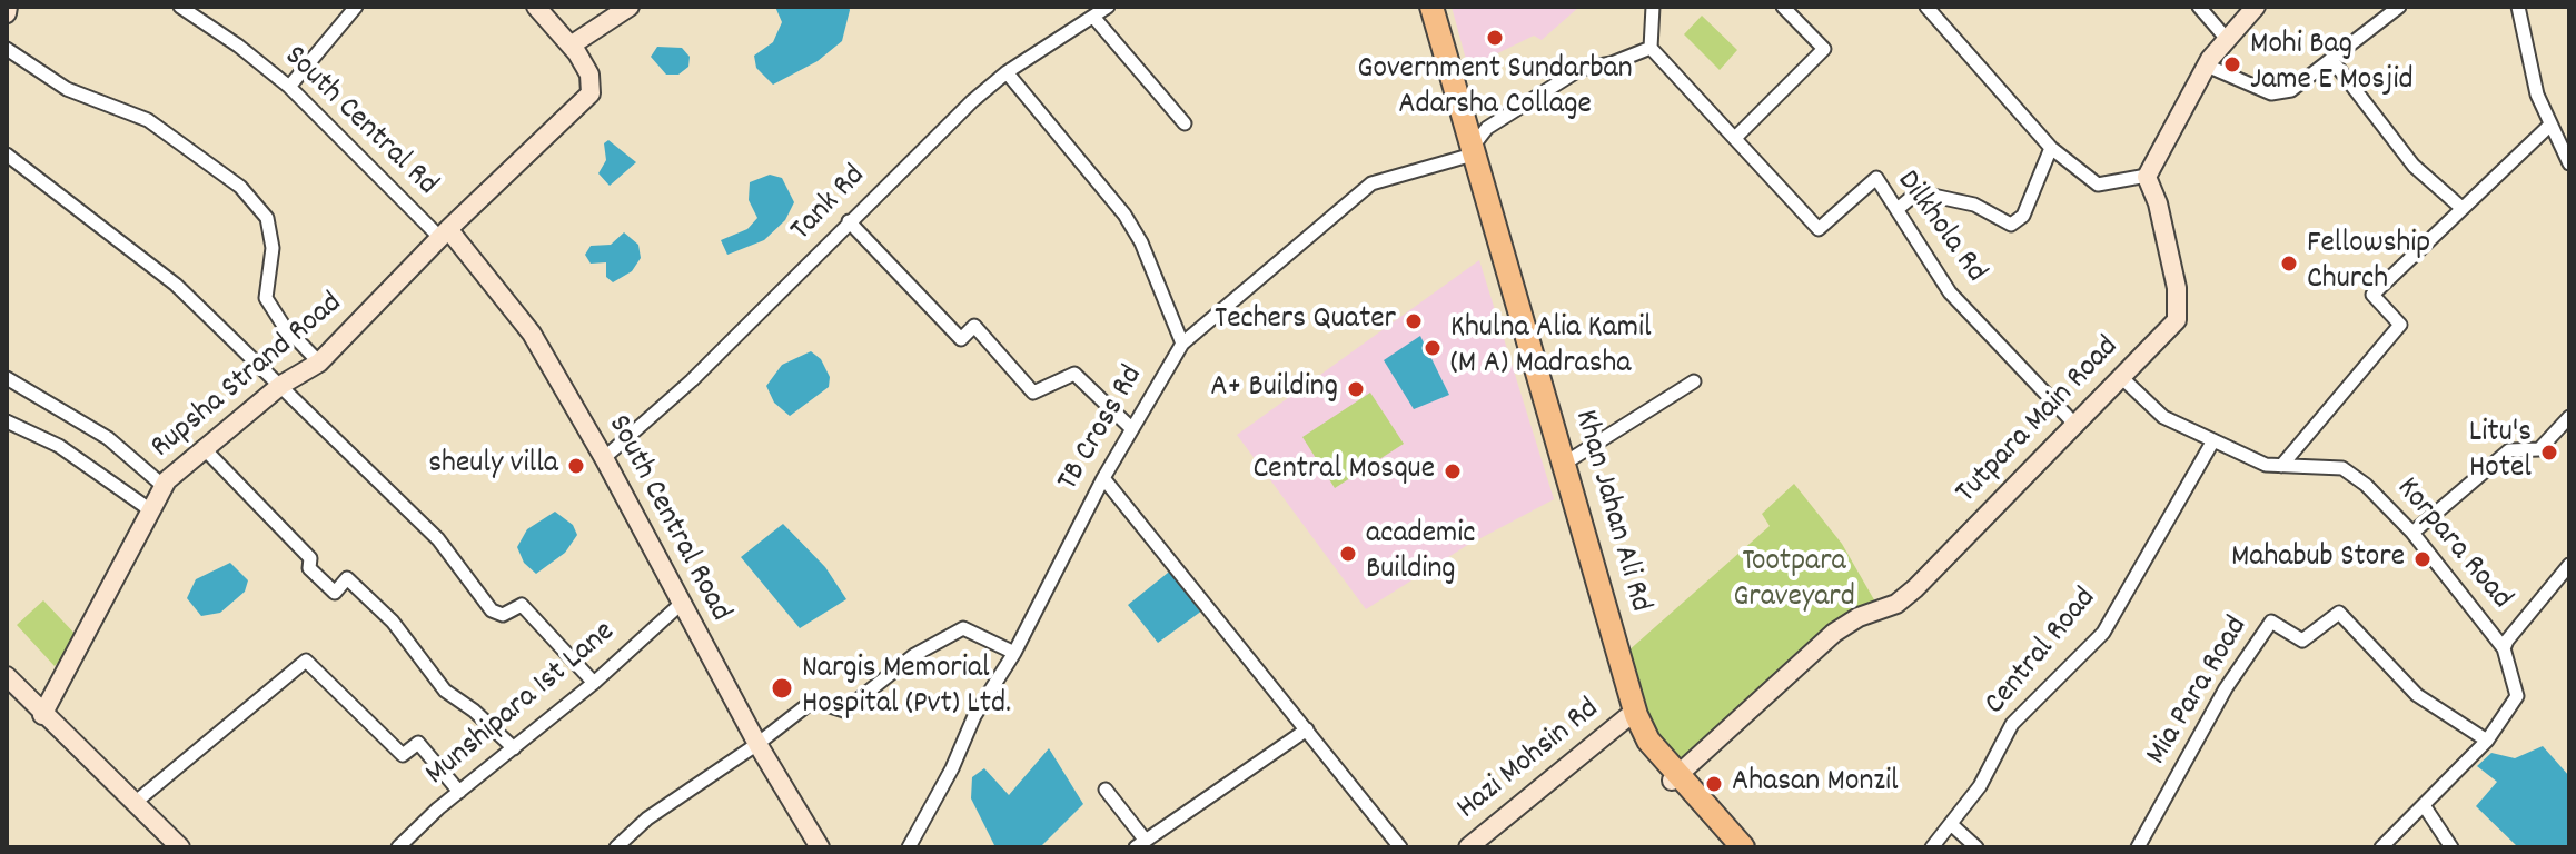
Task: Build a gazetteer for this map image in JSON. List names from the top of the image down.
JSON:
{
  "streets": {
    "highway": ["Khan Jahan Ali Rd"],
    "street": [
      "South Central Rd",
      "Tank Rd",
      "Dilkhola Rd",
      "Rupsha Strand Road",
      "Tutpara Main Road",
      "TB Cross Rd",
      "South Central Road",
      "Korpara Road",
      "Central Road",
      "Mia Para Road",
      "Munshipara 1st Lane",
      "Hazi Mohsin Rd"
    ]
  },
  "crossings": [
    ["South Central Rd", "Rupsha Strand Road"],
    ["South Central Rd", "South Central Road"],
    ["Tank Rd", "South Central Road"],
    ["Dilkhola Rd", "Tutpara Main Road"],
    ["Rupsha Strand Road", "South Central Road"],
    ["Tutpara Main Road", "Khan Jahan Ali Rd"],
    ["Tutpara Main Road", "Korpara Road"],
    ["TB Cross Rd", "Khan Jahan Ali Rd"],
    ["Khan Jahan Ali Rd", "Hazi Mohsin Rd"],
    ["South Central Road", "Munshipara 1st Lane"],
    ["Korpara Road", "Central Road"]
  ],
  "parks": ["Tootpara Graveyard"],
  "places": [
    "Government Sundarban Adarsha Collage",
    "Mohi Bag Jame E Mosjid",
    "Fellowship Church",
    "Techers Quater",
    "Khulna Alia Kamil (M A) Madrasha",
    "A+ Building",
    "Litu's Hotel",
    "sheuly villa",
    "Central Mosque",
    "academic Building",
    "Mahabub Store",
    "Nargis Memorial Hospital (Pvt) Ltd.",
    "Ahasan Monzil"
  ]
}
